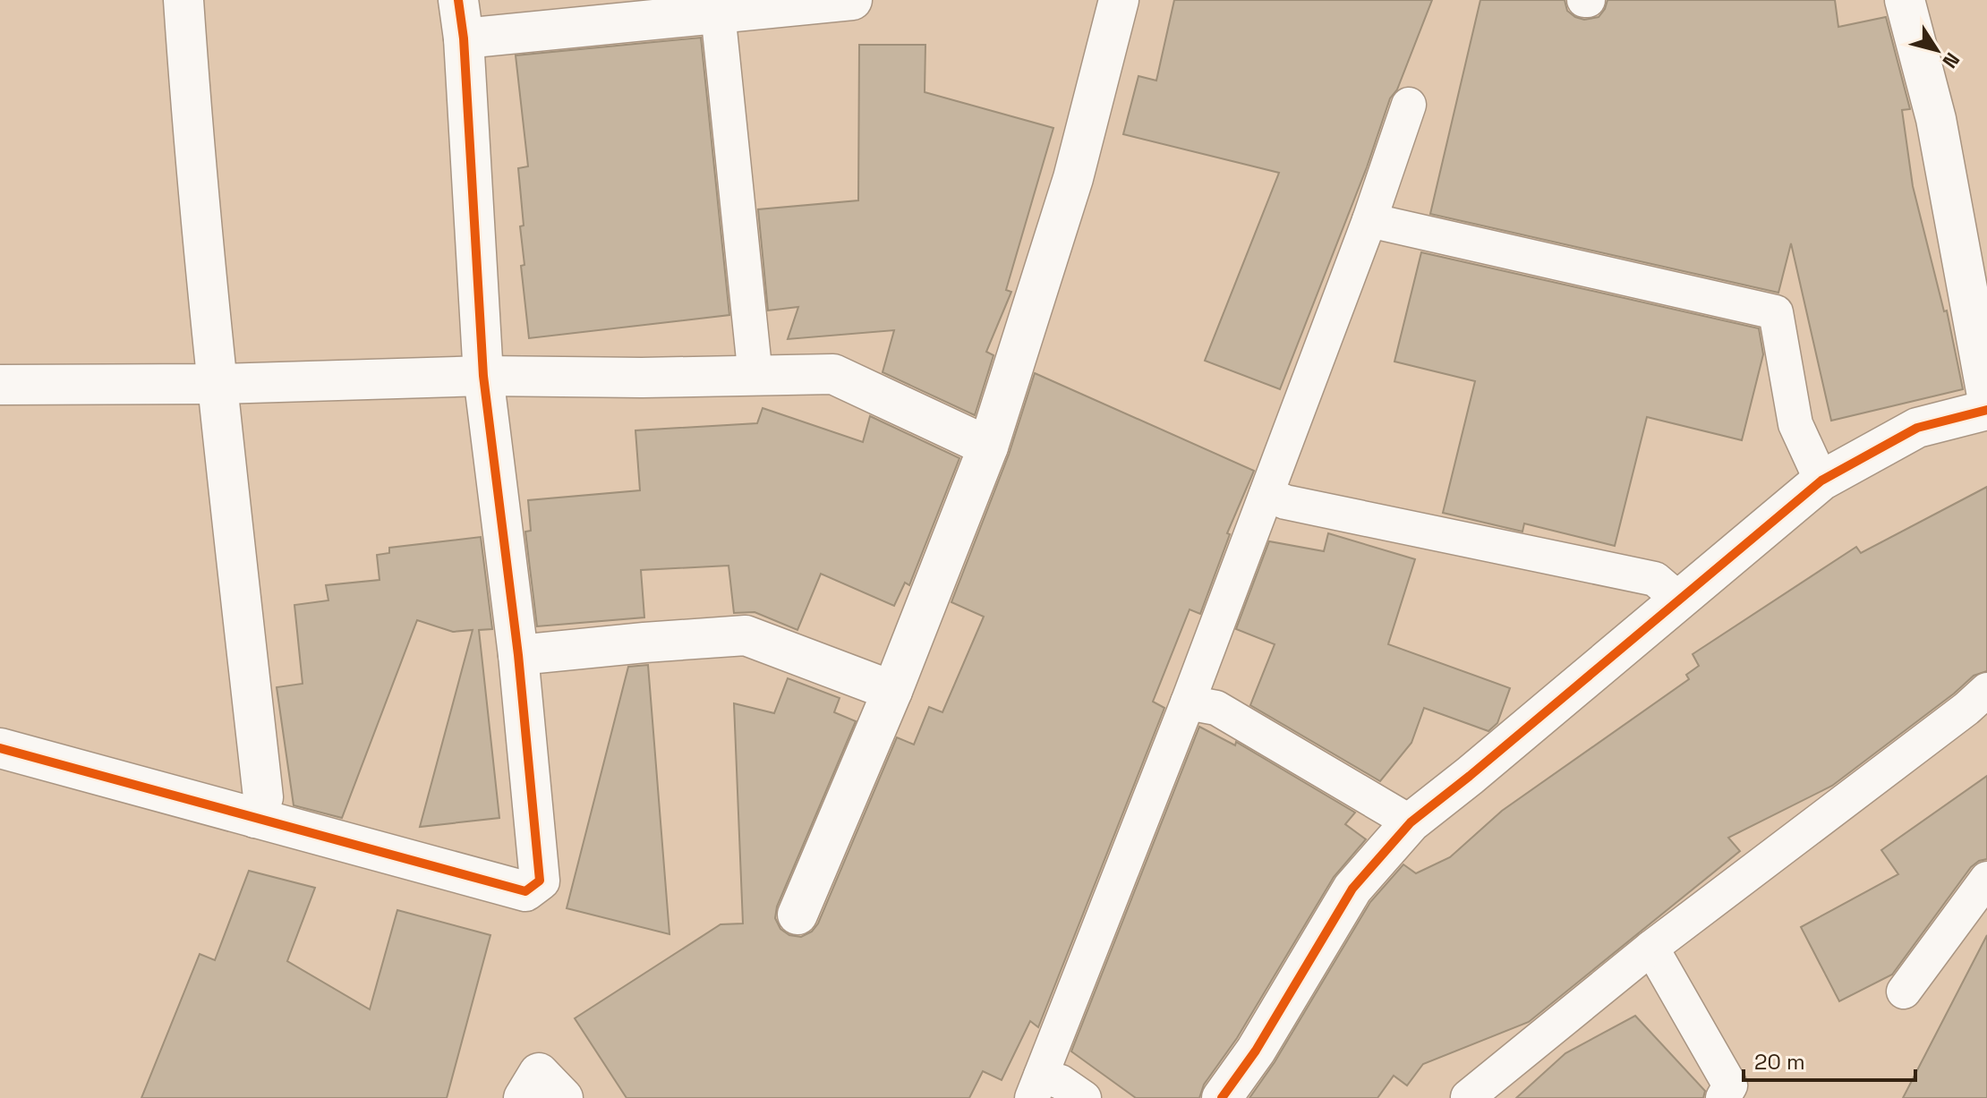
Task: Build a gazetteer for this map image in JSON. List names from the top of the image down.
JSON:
{
  "scale_bar": "20 m",
  "north": "bottom right"
}
